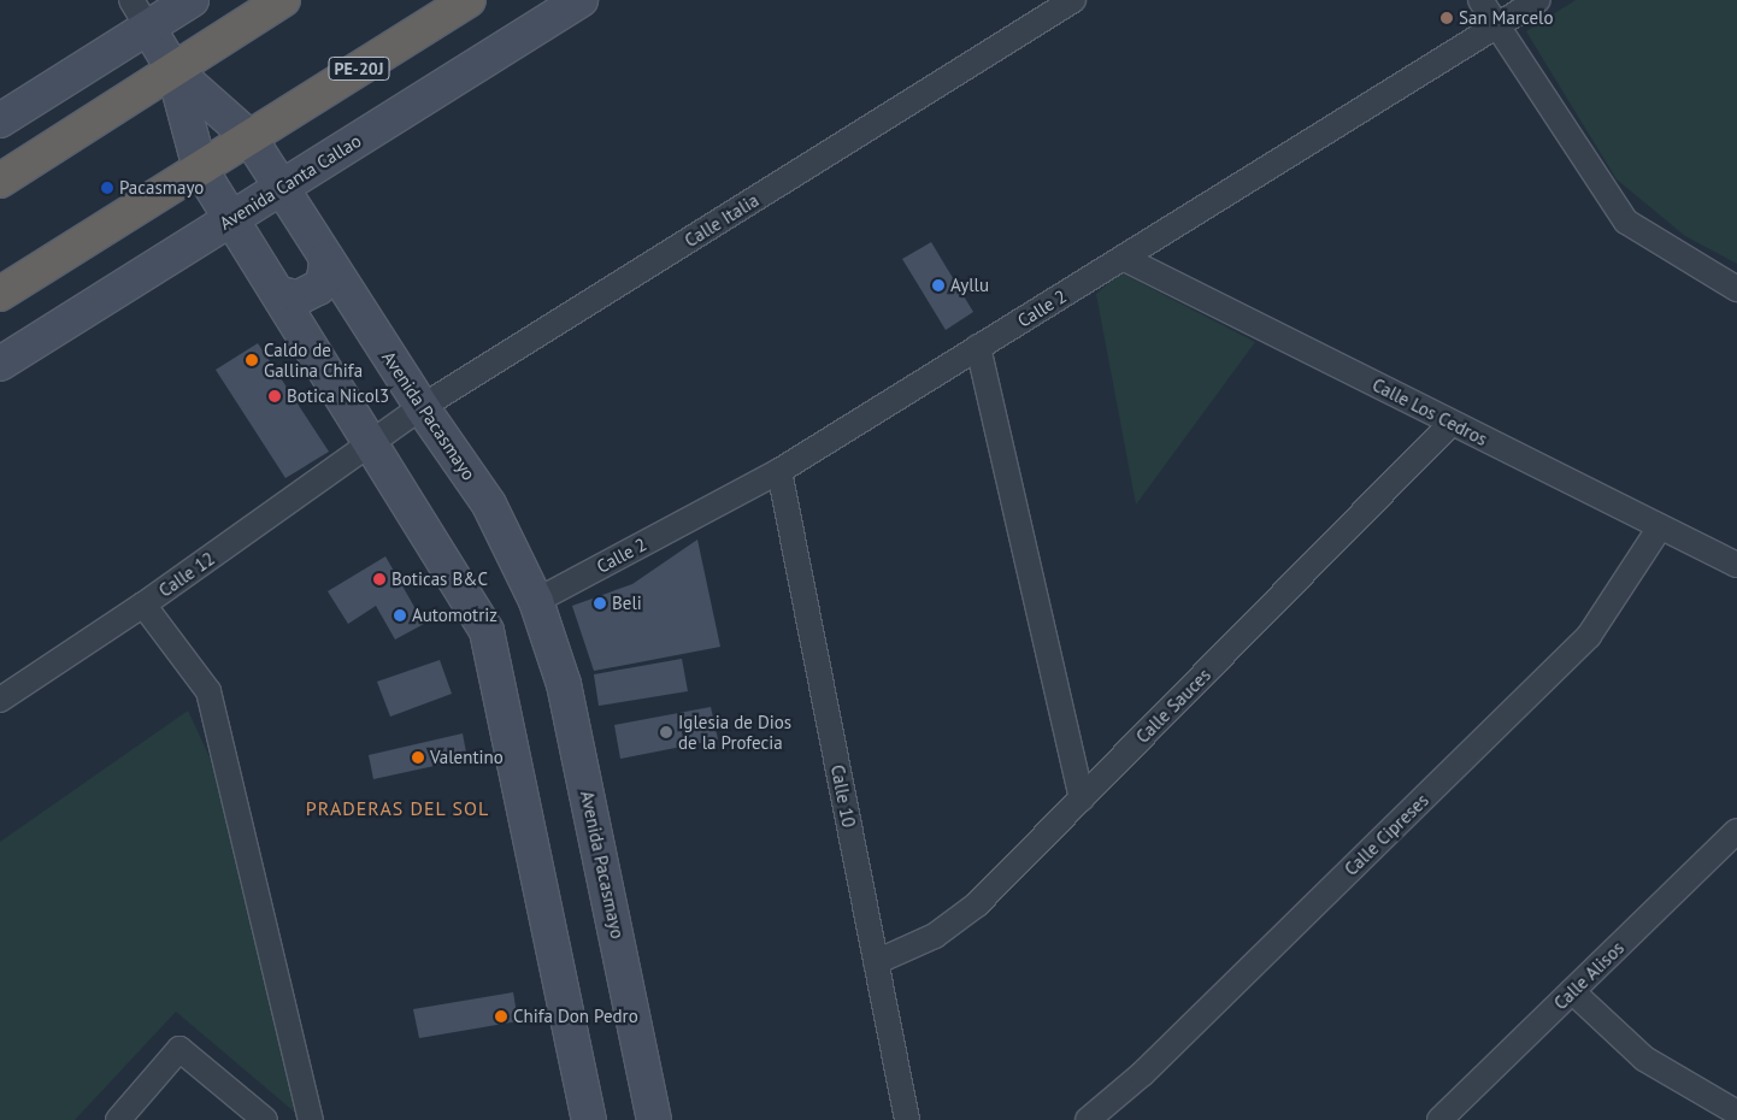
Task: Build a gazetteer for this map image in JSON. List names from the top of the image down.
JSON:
{
  "streets": {
    "highway": ["PE-20J"],
    "main road": ["Avenida Canta Callao", "Avenida Pacasmayo"],
    "street": [
      "Calle Italia",
      "Calle 2",
      "Calle Los Cedros",
      "Calle 12",
      "Calle Sauces",
      "Calle 10",
      "Calle Cipreses",
      "Calle Alisos"
    ]
  },
  "crossings": [
    ["PE-20J", "Avenida Pacasmayo"],
    ["Avenida Canta Callao", "Avenida Pacasmayo"],
    ["Calle Italia", "Avenida Pacasmayo"],
    ["Calle Italia", "Calle 12"],
    ["Calle 2", "Calle Los Cedros"],
    ["Calle 2", "Avenida Pacasmayo"],
    ["Calle 2", "Calle 10"],
    ["Calle Los Cedros", "Calle Sauces"],
    ["Calle Los Cedros", "Calle Cipreses"],
    ["Calle Sauces", "Calle 10"]
  ],
  "districts": ["PRADERAS DEL SOL"],
  "places": [
    "San Marcelo",
    "Pacasmayo",
    "Ayllu",
    "Caldo de Gallina Chifa",
    "Botica Nicol3",
    "Boticas B&C",
    "Beli",
    "Automotriz",
    "Iglesia de Dios de la Profecia",
    "Valentino",
    "Chifa Don Pedro"
  ]
}
